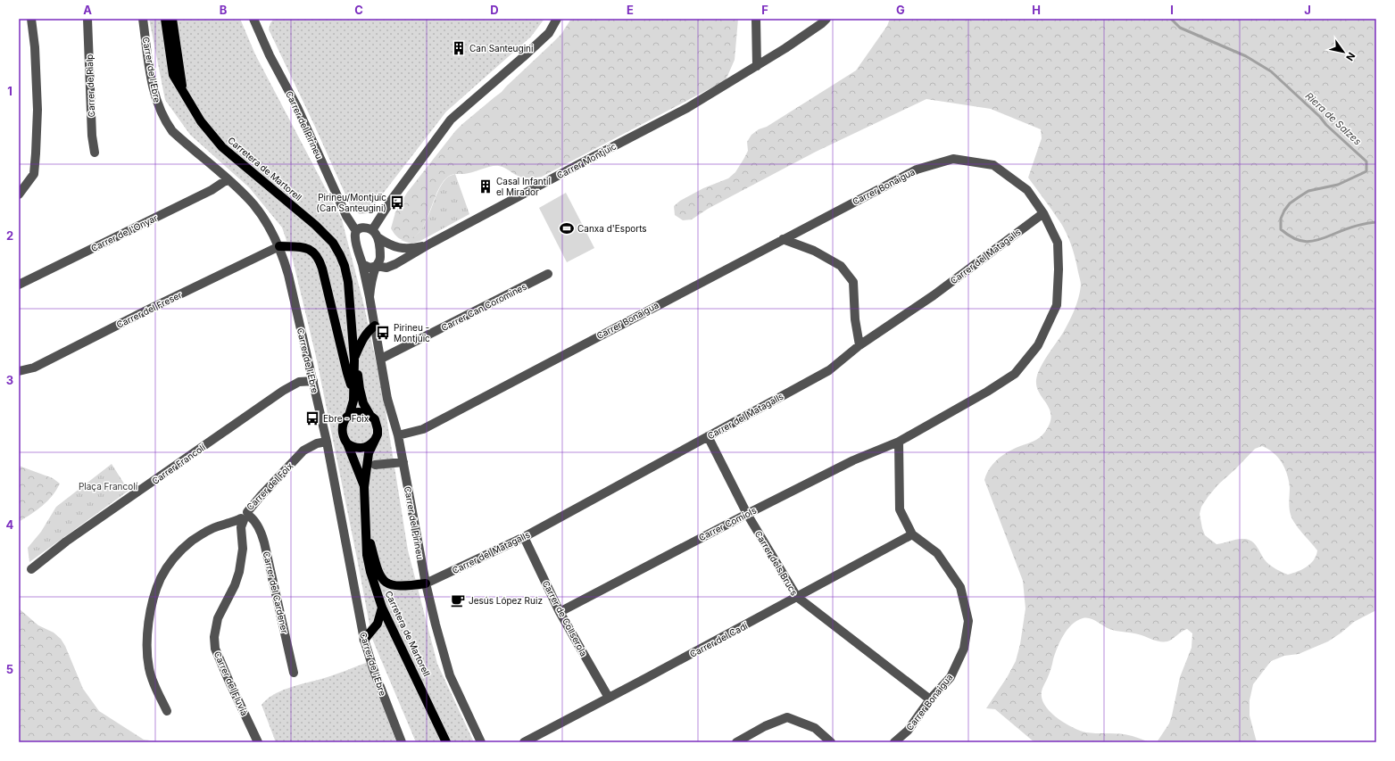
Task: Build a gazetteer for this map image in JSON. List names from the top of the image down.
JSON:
{
  "streets": {
    "main road": ["Carretera de Martorell"],
    "street": [
      "Carrer de l'Ebre",
      "Carrer de Rialp",
      "Carrer del Pirineu",
      "Carrer Montjuïc",
      "Carrer Bonaigua",
      "Carrer de l'Onyar",
      "Carrer del Matagalls",
      "Carrer Can Coromines",
      "Carrer del Freser",
      "Carrer Francolí",
      "Carrer del Foix",
      "Carrer Comiols",
      "Carrer dels Brucs",
      "Carrer del Cardener",
      "Carrer de Collserola",
      "Carrer del Cadí",
      "Carrer del Fluvià"
    ]
  },
  "crossings": [
    ["Carrer de l'Ebre", "Carrer de l'Onyar"],
    ["Carrer de l'Ebre", "Carrer del Freser"],
    ["Carrer de l'Ebre", "Carrer Francolí"],
    ["Carrer de l'Ebre", "Carrer del Foix"],
    ["Carrer del Pirineu", "Carrer Montjuïc"],
    ["Carrer del Pirineu", "Carrer Bonaigua"],
    ["Carrer del Pirineu", "Carrer del Matagalls"],
    ["Carrer del Pirineu", "Carrer Can Coromines"],
    ["Carrer Bonaigua", "Carrer del Matagalls"],
    ["Carrer Bonaigua", "Carrer Comiols"],
    ["Carrer Bonaigua", "Carrer dels Brucs"],
    ["Carrer Bonaigua", "Carrer del Cadí"],
    ["Carrer del Matagalls", "Carrer dels Brucs"],
    ["Carrer del Matagalls", "Carrer de Collserola"],
    ["Carrer del Foix", "Carrer del Cardener"],
    ["Carrer del Foix", "Carrer del Fluvià"],
    ["Carrer Comiols", "Carrer dels Brucs"],
    ["Carrer Comiols", "Carrer de Collserola"],
    ["Carrer dels Brucs", "Carrer del Cadí"],
    ["Carrer del Cardener", "Carrer del Fluvià"],
    ["Carrer de Collserola", "Carrer del Cadí"]
  ],
  "water": ["Riera de Salzes"],
  "parks": ["Plaça Francolí"],
  "places": {
    "building": ["Can Santeugini", "Casal Infantil el Mirador"],
    "bus stop": ["Pirineu/Montjuïc (Can Santeugini)", "Pirineu - Montjuïc", "Ebre - Foix"],
    "sports": ["Canxa d'Esports"],
    "cafe": ["Jesús López Ruiz"]
  },
  "north": "bottom right",
  "grid": {
    "columns": [
      "A",
      "B",
      "C",
      "D",
      "E",
      "F",
      "G",
      "H",
      "I",
      "J"
    ],
    "rows": [
      "1",
      "2",
      "3",
      "4",
      "5"
    ]
  }
}
